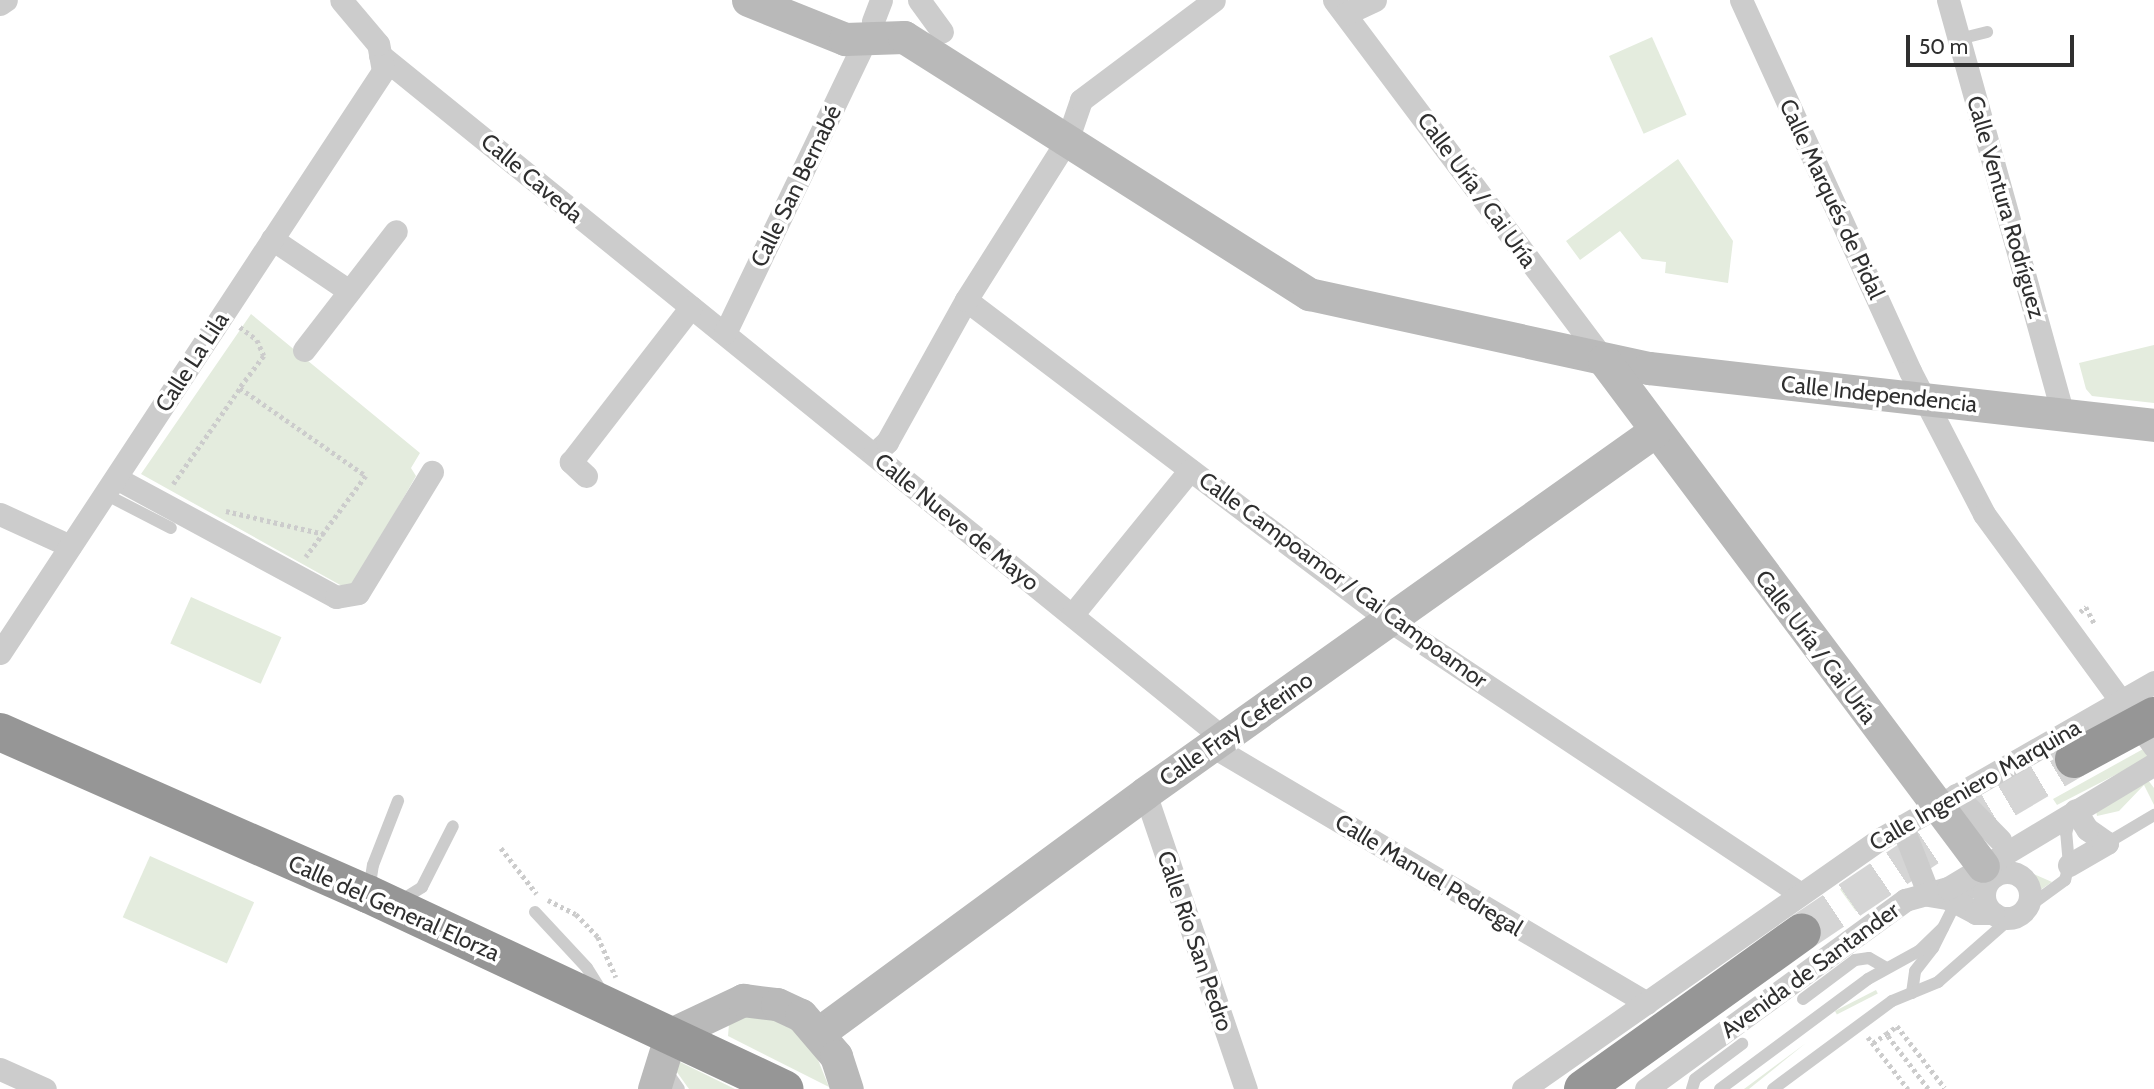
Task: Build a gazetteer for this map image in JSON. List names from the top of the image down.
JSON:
{
  "streets": {
    "highway": ["Calle del General Elorza", "Avenida de Santander"],
    "street": [
      "Calle Caveda",
      "Calle San Bernabé",
      "Calle Uría / Cai Uría",
      "Calle Marqués de Pidal",
      "Calle Ventura Rodríguez",
      "Calle La Lila",
      "Calle Independencia",
      "Calle Nueve de Mayo",
      "Calle Campoamor / Cai Campoamor",
      "Calle Fray Ceferino",
      "Calle Ingeniero Marquina",
      "Calle Manuel Pedregal",
      "Calle Río San Pedro"
    ]
  },
  "crossings": [
    ["Calle Caveda", "Calle La Lila"],
    ["Calle Caveda", "Calle Nueve de Mayo"],
    ["Calle San Bernabé", "Calle Independencia"],
    ["Calle San Bernabé", "Calle Nueve de Mayo"],
    ["Calle Uría / Cai Uría", "Calle Independencia"],
    ["Calle Uría / Cai Uría", "Calle Fray Ceferino"],
    ["Calle Uría / Cai Uría", "Calle Ingeniero Marquina"],
    ["Calle Uría / Cai Uría", "Avenida de Santander"],
    ["Calle Marqués de Pidal", "Calle Independencia"],
    ["Calle Ventura Rodríguez", "Calle Independencia"],
    ["Calle Nueve de Mayo", "Calle Fray Ceferino"],
    ["Calle Nueve de Mayo", "Calle Manuel Pedregal"],
    ["Calle Campoamor / Cai Campoamor", "Calle Fray Ceferino"],
    ["Calle Campoamor / Cai Campoamor", "Calle Ingeniero Marquina"],
    ["Calle Fray Ceferino", "Calle Manuel Pedregal"],
    ["Calle Fray Ceferino", "Calle Río San Pedro"]
  ],
  "scale_bar": "50 m"
}
